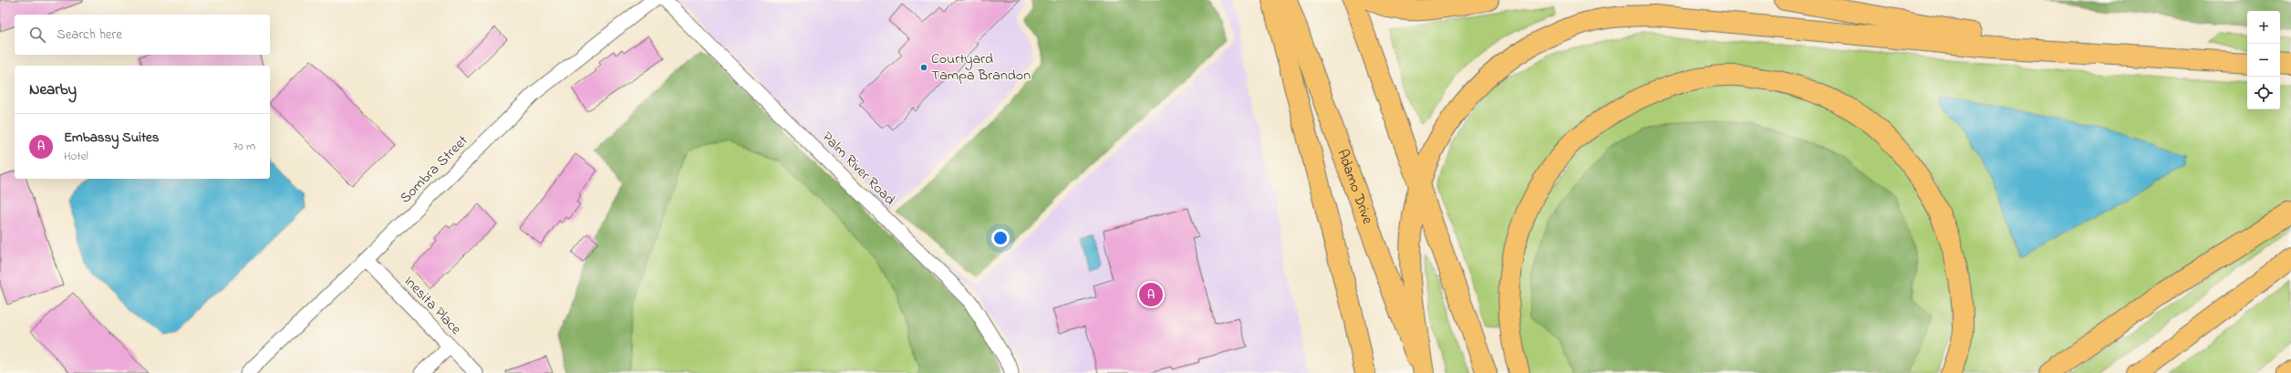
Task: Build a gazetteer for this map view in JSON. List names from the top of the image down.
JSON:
{
  "streets": {
    "main road": ["Adamo Drive"],
    "street": ["Palm River Road", "Sombra Street", "Inesita Place"]
  },
  "crossings": [
    ["Sombra Street", "Inesita Place"]
  ],
  "places": ["Courtyard Tampa Brandon"],
  "page": {
    "map_buttons": ["+", "−"],
    "search": "Search here",
    "heading": "Nearby",
    "list": [
      {
        "mark": "A",
        "name": "Embassy Suites",
        "note": "Hotel",
        "value": "70 m"
      }
    ],
    "pins": "A"
  }
}
